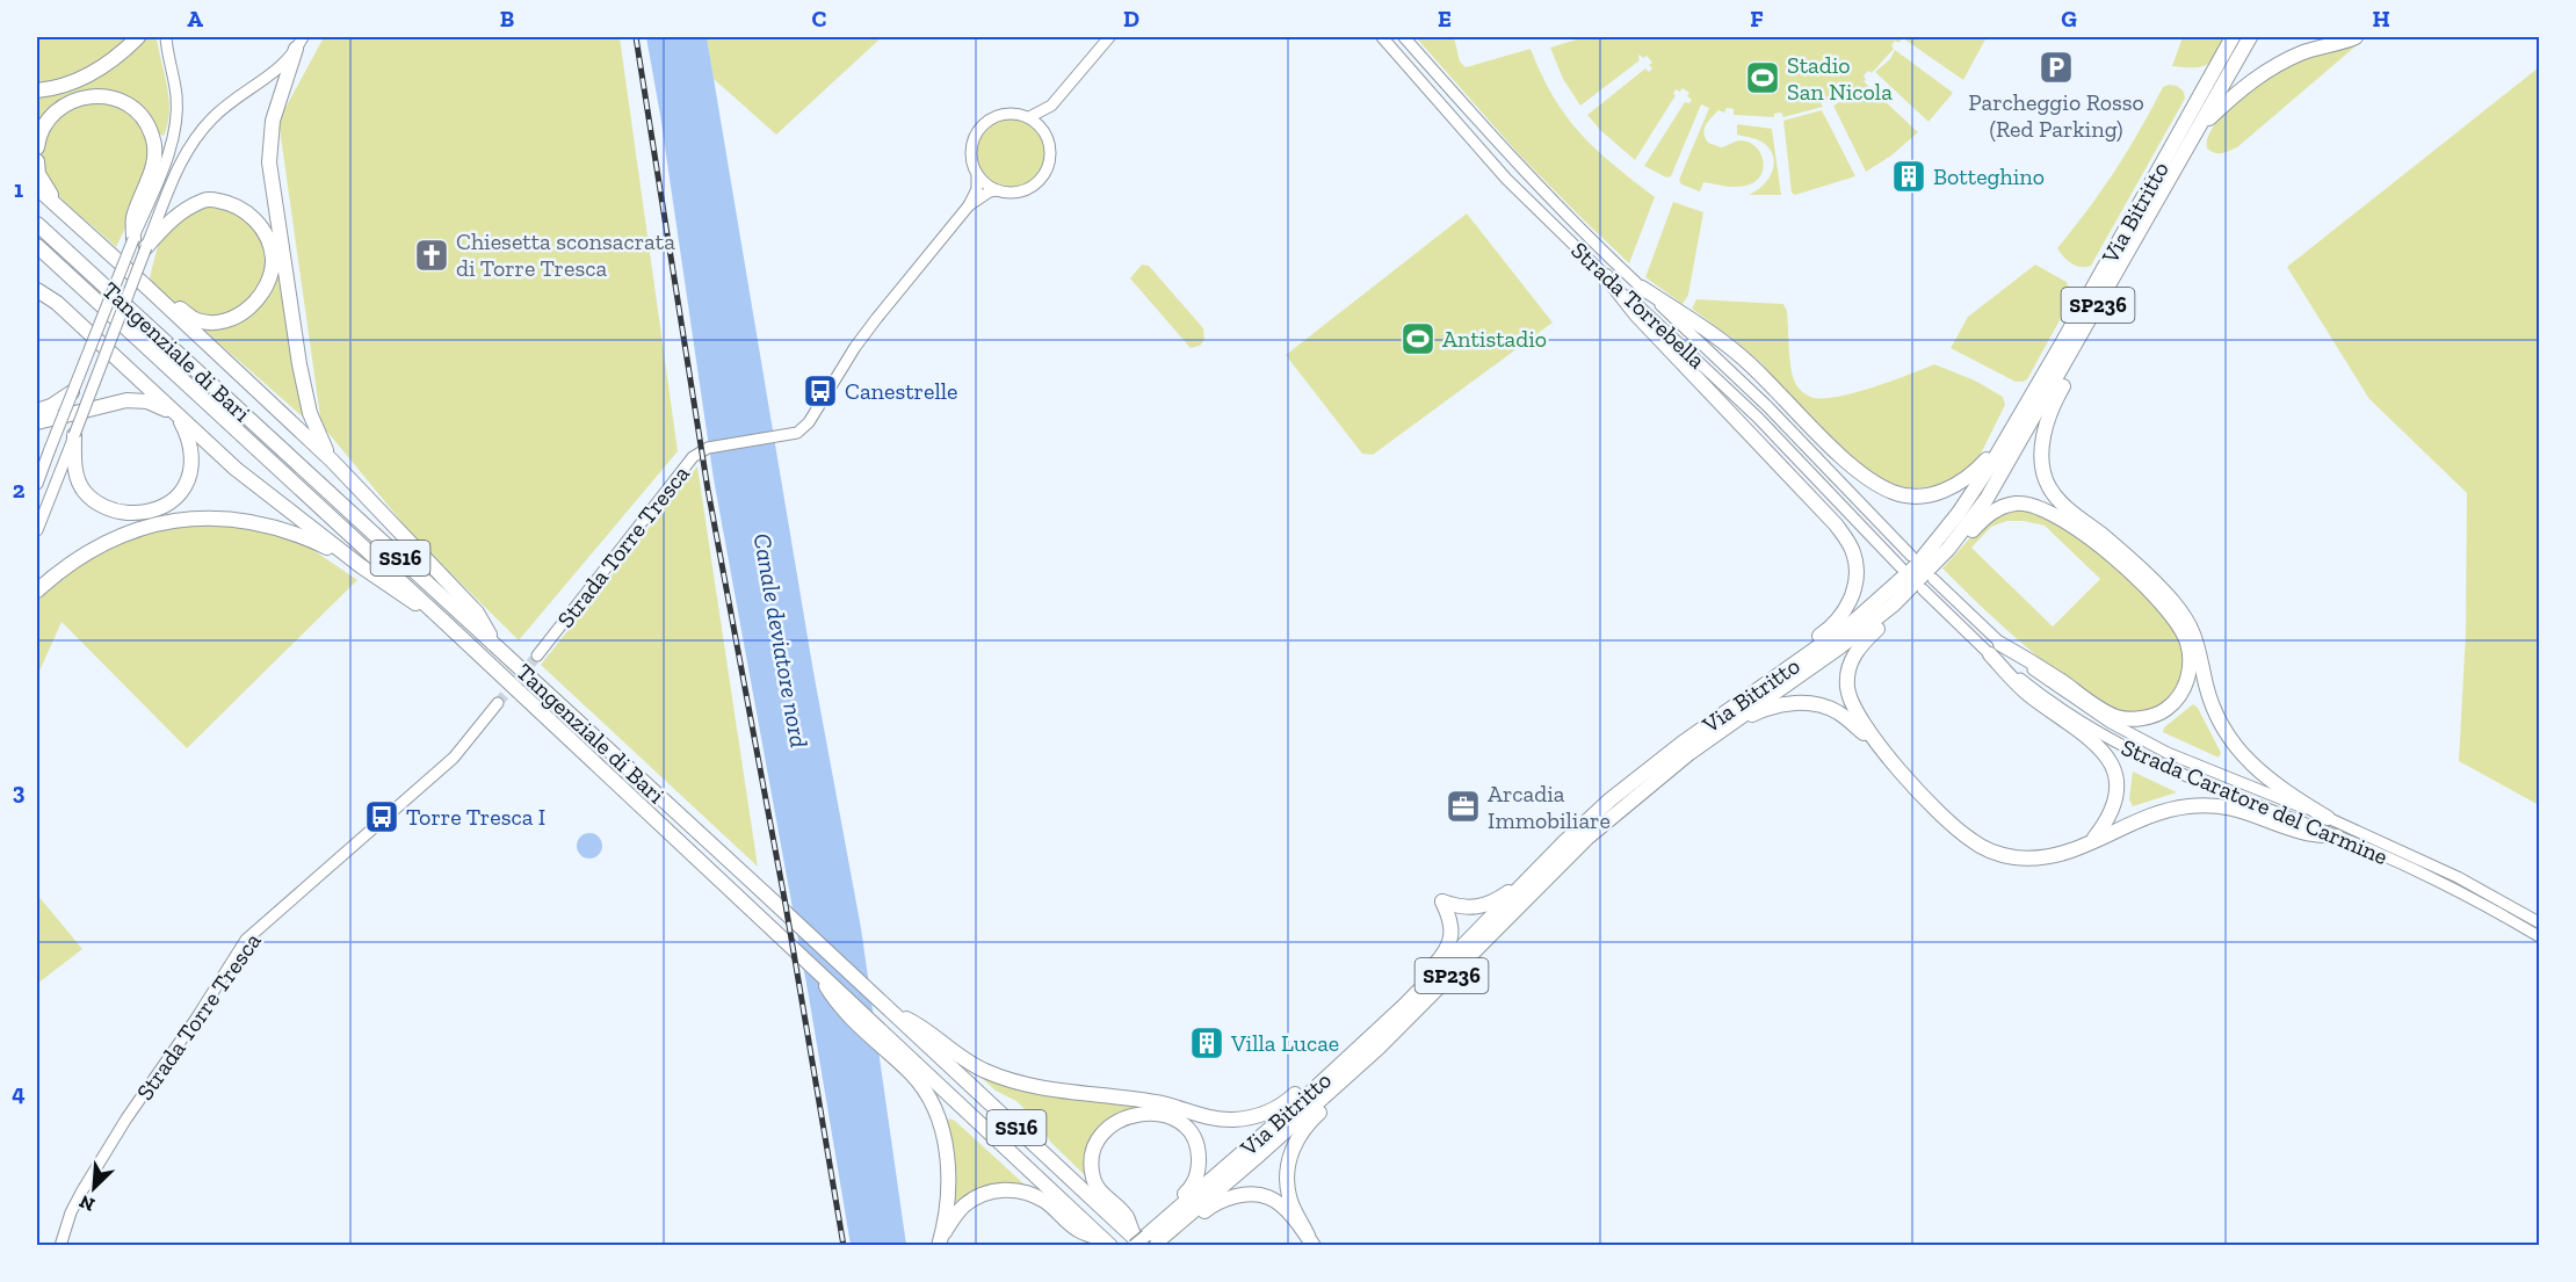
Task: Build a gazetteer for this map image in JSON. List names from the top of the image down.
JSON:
{
  "streets": {
    "highway": [
      "Via Bitritto",
      "SP236",
      "Tangenziale di Bari",
      "SS16"
    ],
    "main road": ["Strada Torrebella", "Strada Torre Tresca", "Strada Caratore del Carmine"]
  },
  "crossings": [
    ["Via Bitritto", "Tangenziale di Bari"],
    ["Via Bitritto", "Strada Caratore del Carmine"],
    ["Tangenziale di Bari", "SS16"]
  ],
  "water": ["Canale deviatore nord"],
  "places": {
    "parking": ["Parcheggio Rosso (Red Parking)"],
    "sports": ["Stadio San Nicola", "Antistadio"],
    "building": ["Botteghino", "Villa Lucae"],
    "church": ["Chiesetta sconsacrata di Torre Tresca"],
    "bus stop": ["Canestrelle", "Torre Tresca I"],
    "office": ["Arcadia Immobiliare"]
  },
  "north": "bottom left",
  "grid": {
    "columns": [
      "A",
      "B",
      "C",
      "D",
      "E",
      "F",
      "G",
      "H"
    ],
    "rows": [
      "1",
      "2",
      "3",
      "4"
    ]
  }
}
